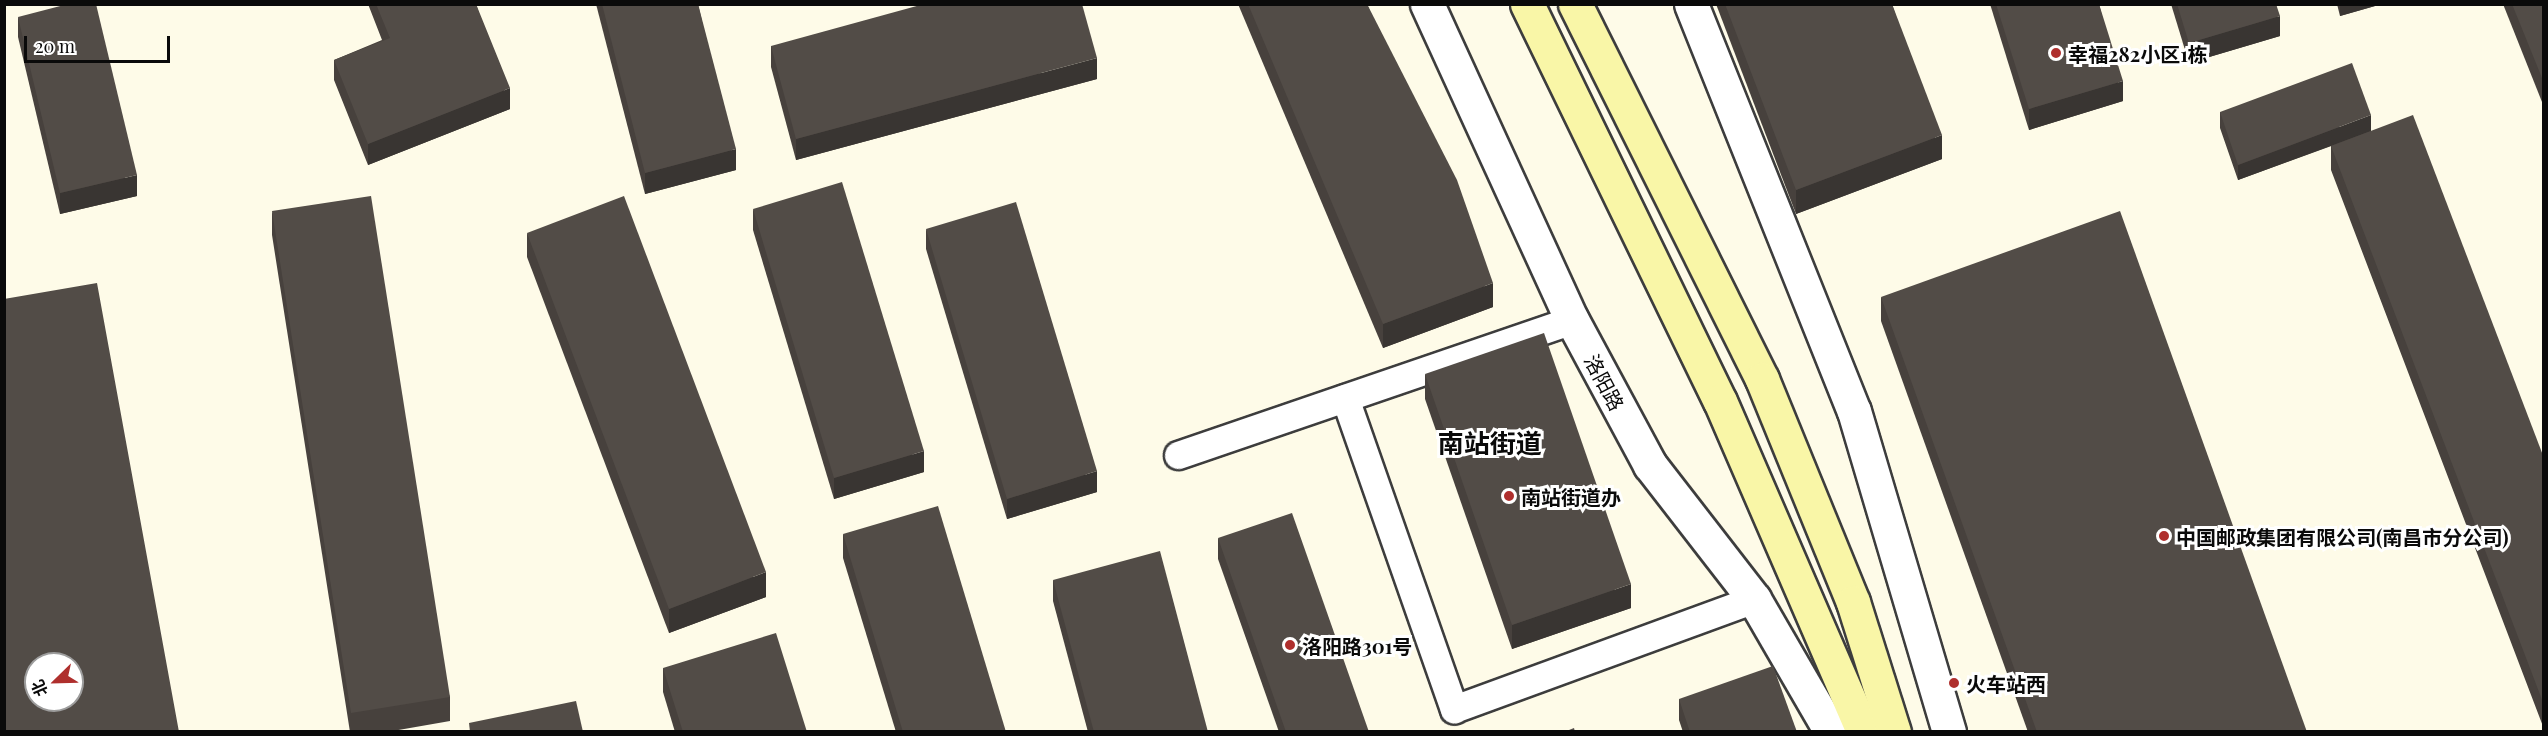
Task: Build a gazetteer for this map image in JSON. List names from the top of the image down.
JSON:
{
  "streets": {
    "street": ["洛阳路"]
  },
  "districts": ["南站街道"],
  "places": [
    "幸福282小区1栋",
    "南站街道办",
    "中国邮政集团有限公司(南昌市分公司)",
    "洛阳路301号",
    "火车站西"
  ],
  "scale_bar": "20 m",
  "north": "bottom left"
}
